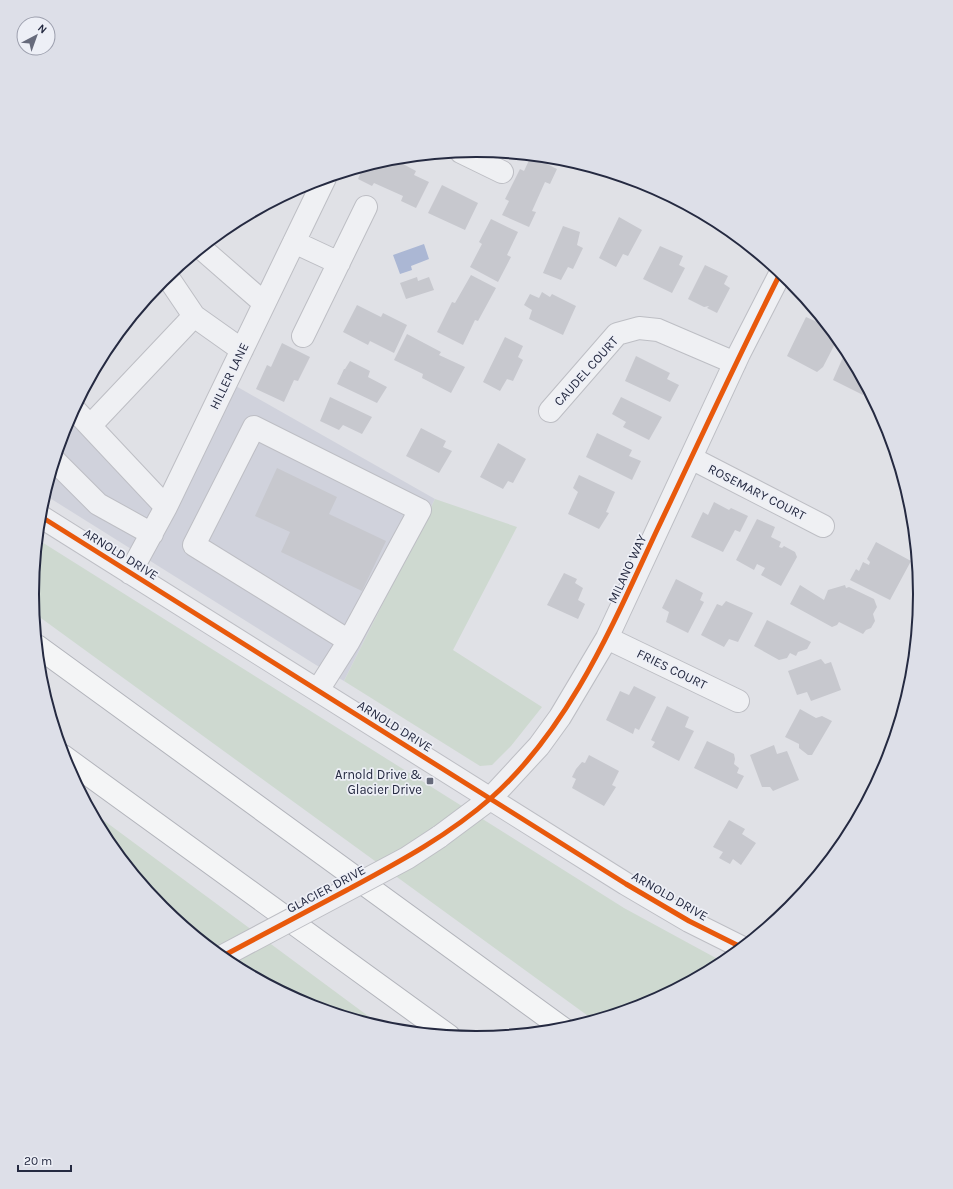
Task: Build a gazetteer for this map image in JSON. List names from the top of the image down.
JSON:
{
  "streets": {
    "street": [
      "CAUDEL COURT",
      "HILLER LANE",
      "ROSEMARY COURT",
      "ARNOLD DRIVE",
      "MILANO WAY",
      "FRIES COURT",
      "GLACIER DRIVE"
    ]
  },
  "crossings": [
    ["CAUDEL COURT", "MILANO WAY"],
    ["HILLER LANE", "ARNOLD DRIVE"],
    ["ROSEMARY COURT", "MILANO WAY"],
    ["ARNOLD DRIVE", "MILANO WAY"],
    ["MILANO WAY", "FRIES COURT"],
    ["MILANO WAY", "GLACIER DRIVE"]
  ],
  "places": {
    "transit": ["Arnold Drive & Glacier Drive"]
  },
  "scale_bar": "20 m",
  "north": "top right"
}
